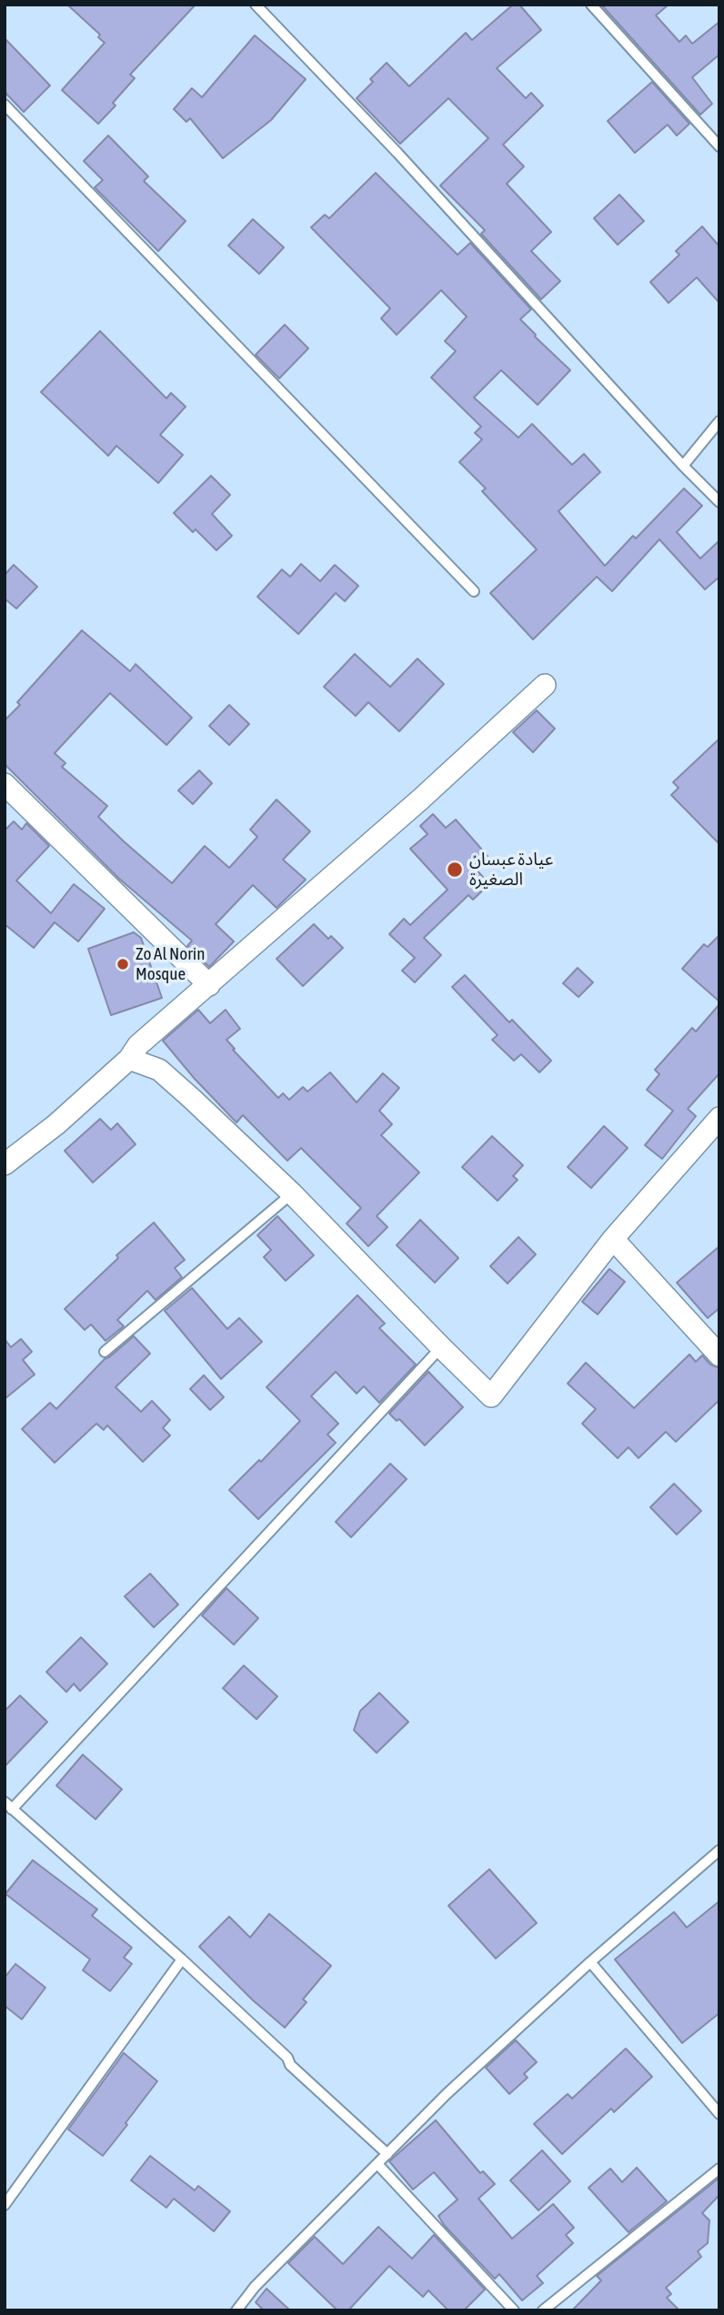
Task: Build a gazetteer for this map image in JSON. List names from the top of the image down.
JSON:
{
  "places": ["عيادة عبسان الصغيرة", "Zo Al Norin Mosque"]
}
